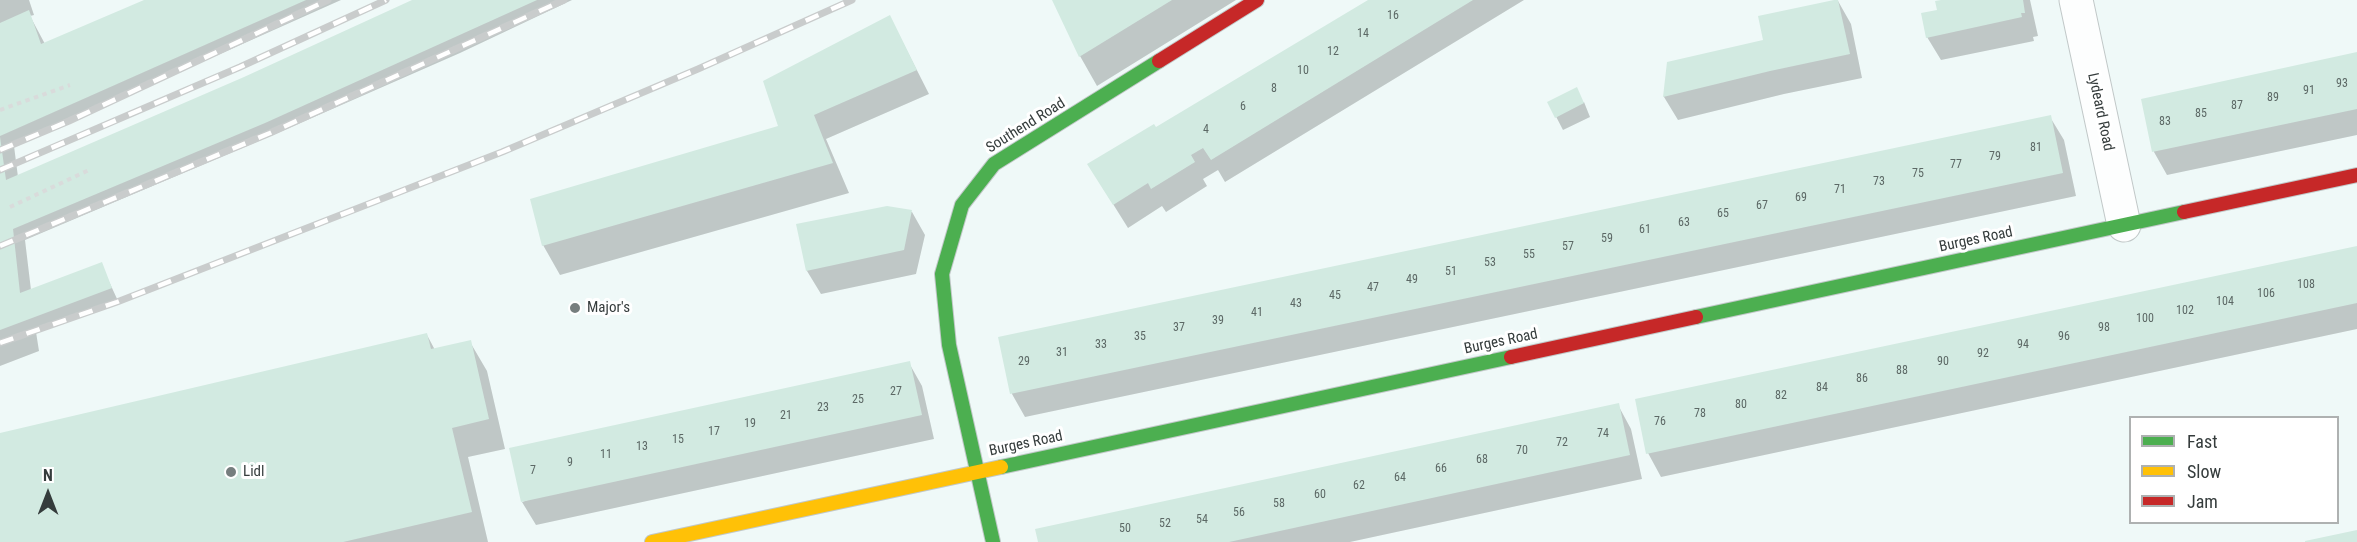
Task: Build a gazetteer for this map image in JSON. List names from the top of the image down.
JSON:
{
  "streets": {
    "street": ["Lydeard Road", "Southend Road", "Burges Road"]
  },
  "crossings": [
    ["Lydeard Road", "Burges Road"],
    ["Southend Road", "Burges Road"]
  ],
  "places": ["Major's", "Lidl"],
  "house_numbers": [
    "16",
    "14",
    "12",
    "10",
    "93",
    "8",
    "91",
    "89",
    "87",
    "6",
    "85",
    "83",
    "4",
    "81",
    "79",
    "77",
    "75",
    "73",
    "71",
    "69",
    "67",
    "65",
    "63",
    "61",
    "59",
    "57",
    "55",
    "53",
    "51",
    "49",
    "108",
    "47",
    "106",
    "45",
    "104",
    "43",
    "102",
    "41",
    "100",
    "39",
    "37",
    "98",
    "35",
    "96",
    "33",
    "94",
    "31",
    "92",
    "29",
    "90",
    "88",
    "86",
    "84",
    "27",
    "82",
    "25",
    "80",
    "23",
    "78",
    "21",
    "76",
    "19",
    "17",
    "74",
    "15",
    "72",
    "13",
    "70",
    "11",
    "68",
    "9",
    "66",
    "7",
    "64",
    "62",
    "60",
    "58",
    "56",
    "54",
    "52",
    "50"
  ],
  "legend": ["Fast", "Slow", "Jam"],
  "north": "top"
}
